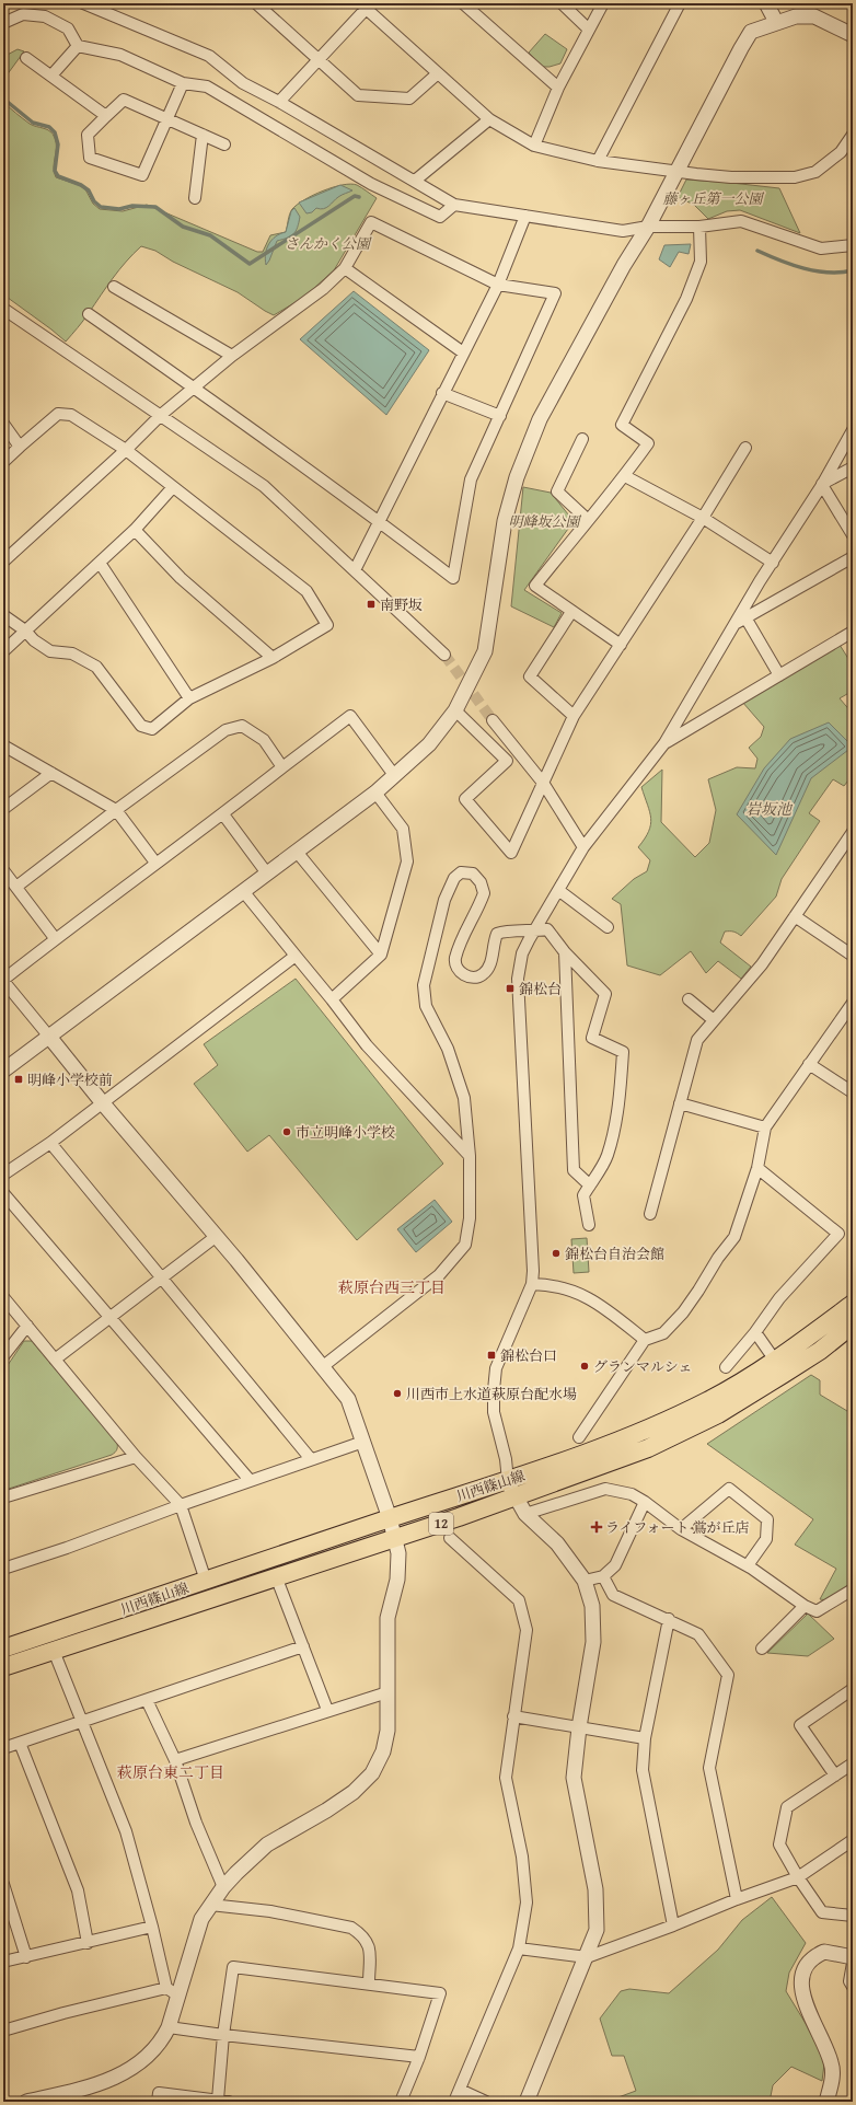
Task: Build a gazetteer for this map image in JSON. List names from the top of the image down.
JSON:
{
  "streets": {
    "main road": ["川西篠山線", "12"]
  },
  "districts": ["萩原台西三丁目", "萩原台東二丁目"],
  "water": ["岩坂池"],
  "parks": ["藤ヶ丘第一公園", "さんかく公園", "明峰坂公園"],
  "places": {
    "transit": [
      "南野坂",
      "錦松台",
      "明峰小学校前",
      "錦松台口"
    ],
    "other": [
      "市立明峰小学校",
      "錦松台自治会館",
      "グランマルシェ",
      "川西市上水道萩原台配水場"
    ],
    "health": ["ライフォート 鴬が丘店"]
  }
}
